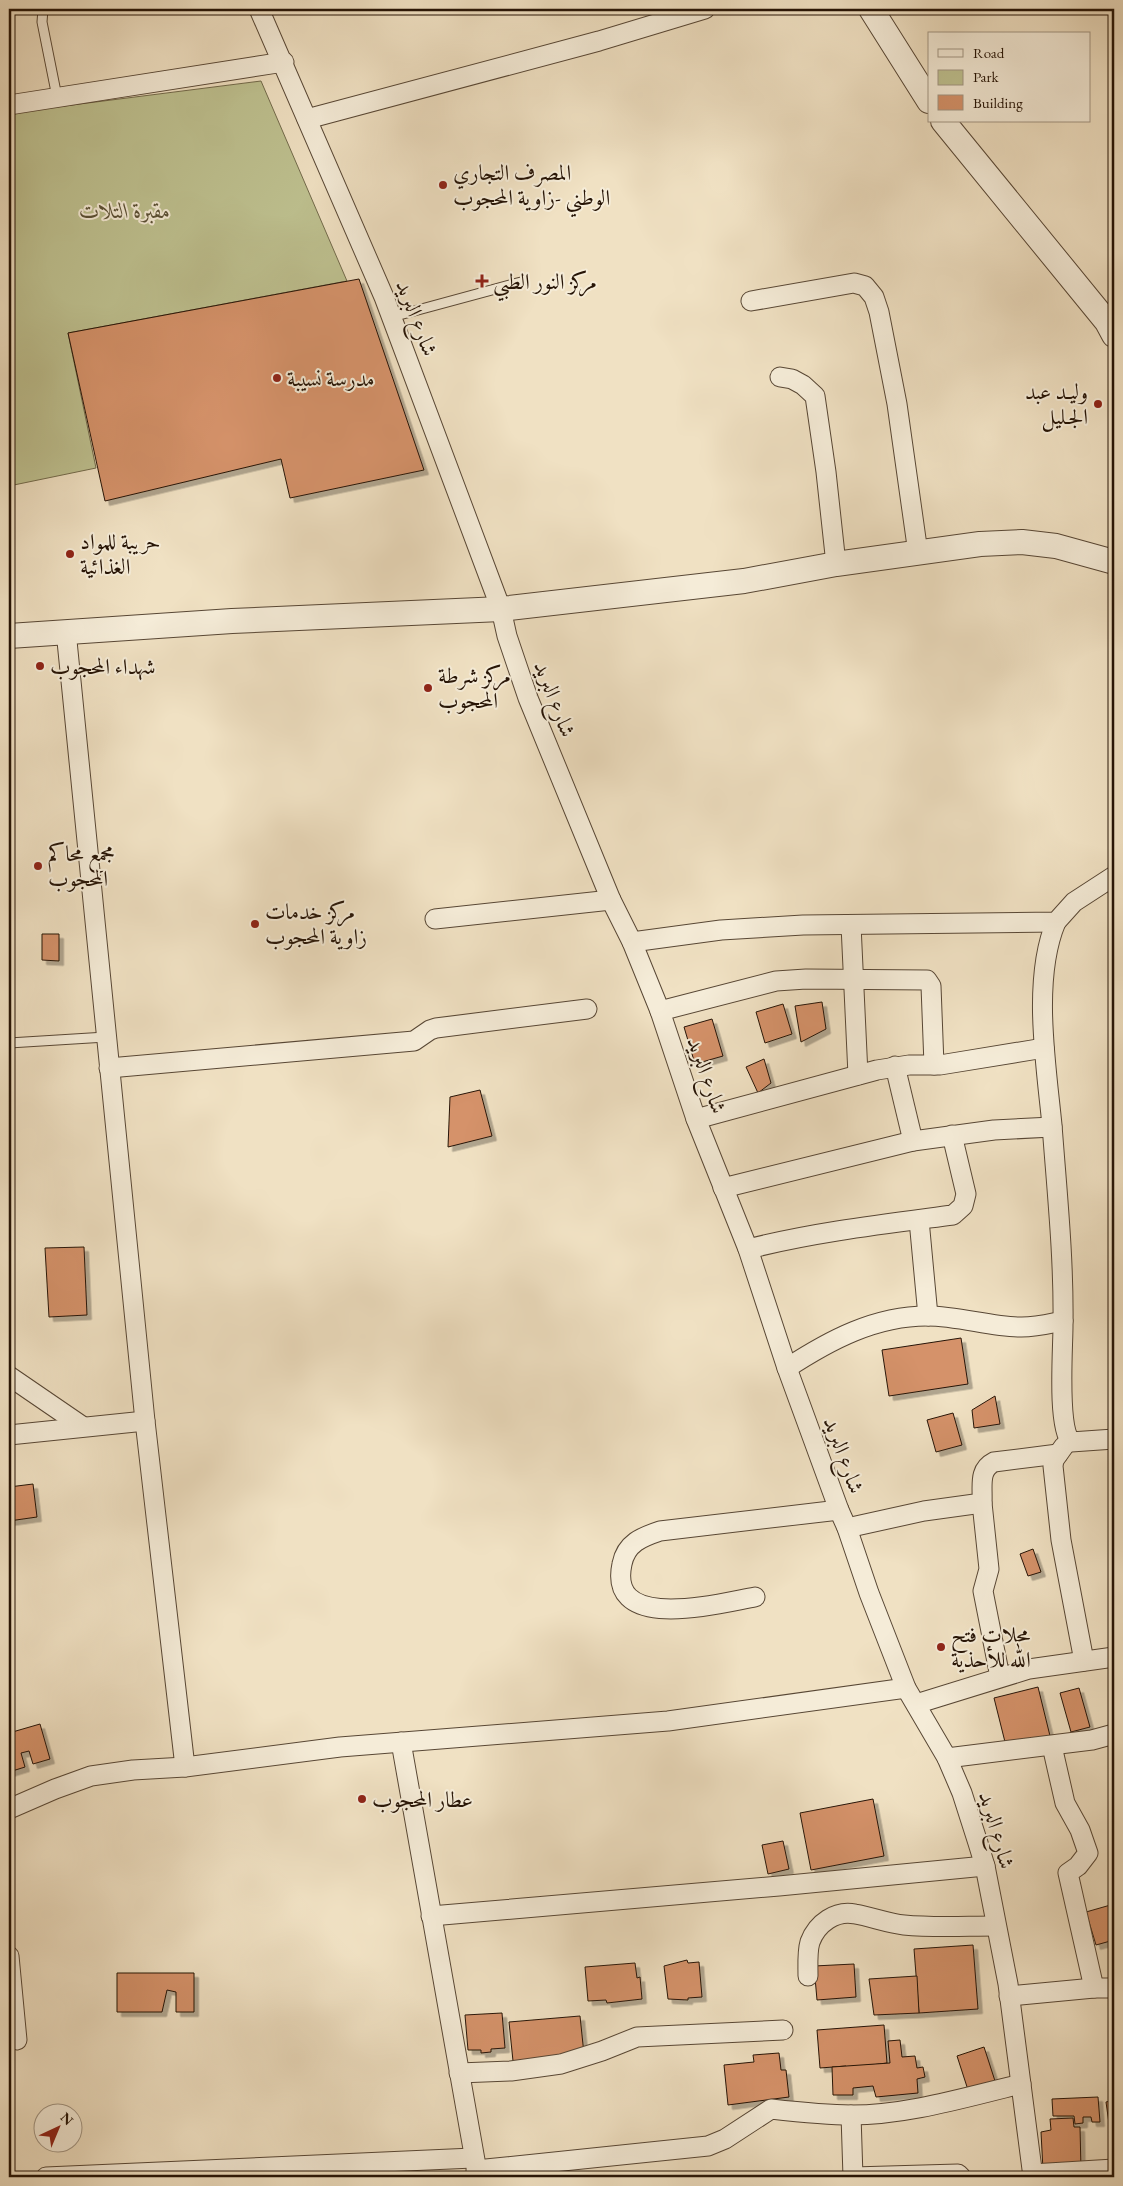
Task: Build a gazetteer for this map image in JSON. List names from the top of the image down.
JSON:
{
  "streets": {
    "street": ["شارع البريد"]
  },
  "parks": ["مقبرة التلات"],
  "places": {
    "other": [
      "المصرف التجاري الوطني -زاوية المحجوب",
      "مدرسة نسيبة",
      "وليـد عبد الجـليل",
      "حريبة للمواد الغذائية",
      "شهداء المحجوب",
      "مركز شرطة المحجوب",
      "مجمع محاكم المحجوب",
      "مركز خدمات زاوية المحجوب",
      "محلات فتح الله للأحذية",
      "عطار المحجوب"
    ],
    "health": ["مركز النور الطبي"]
  },
  "legend": ["Road", "Park", "Building"],
  "north": "top right"
}
